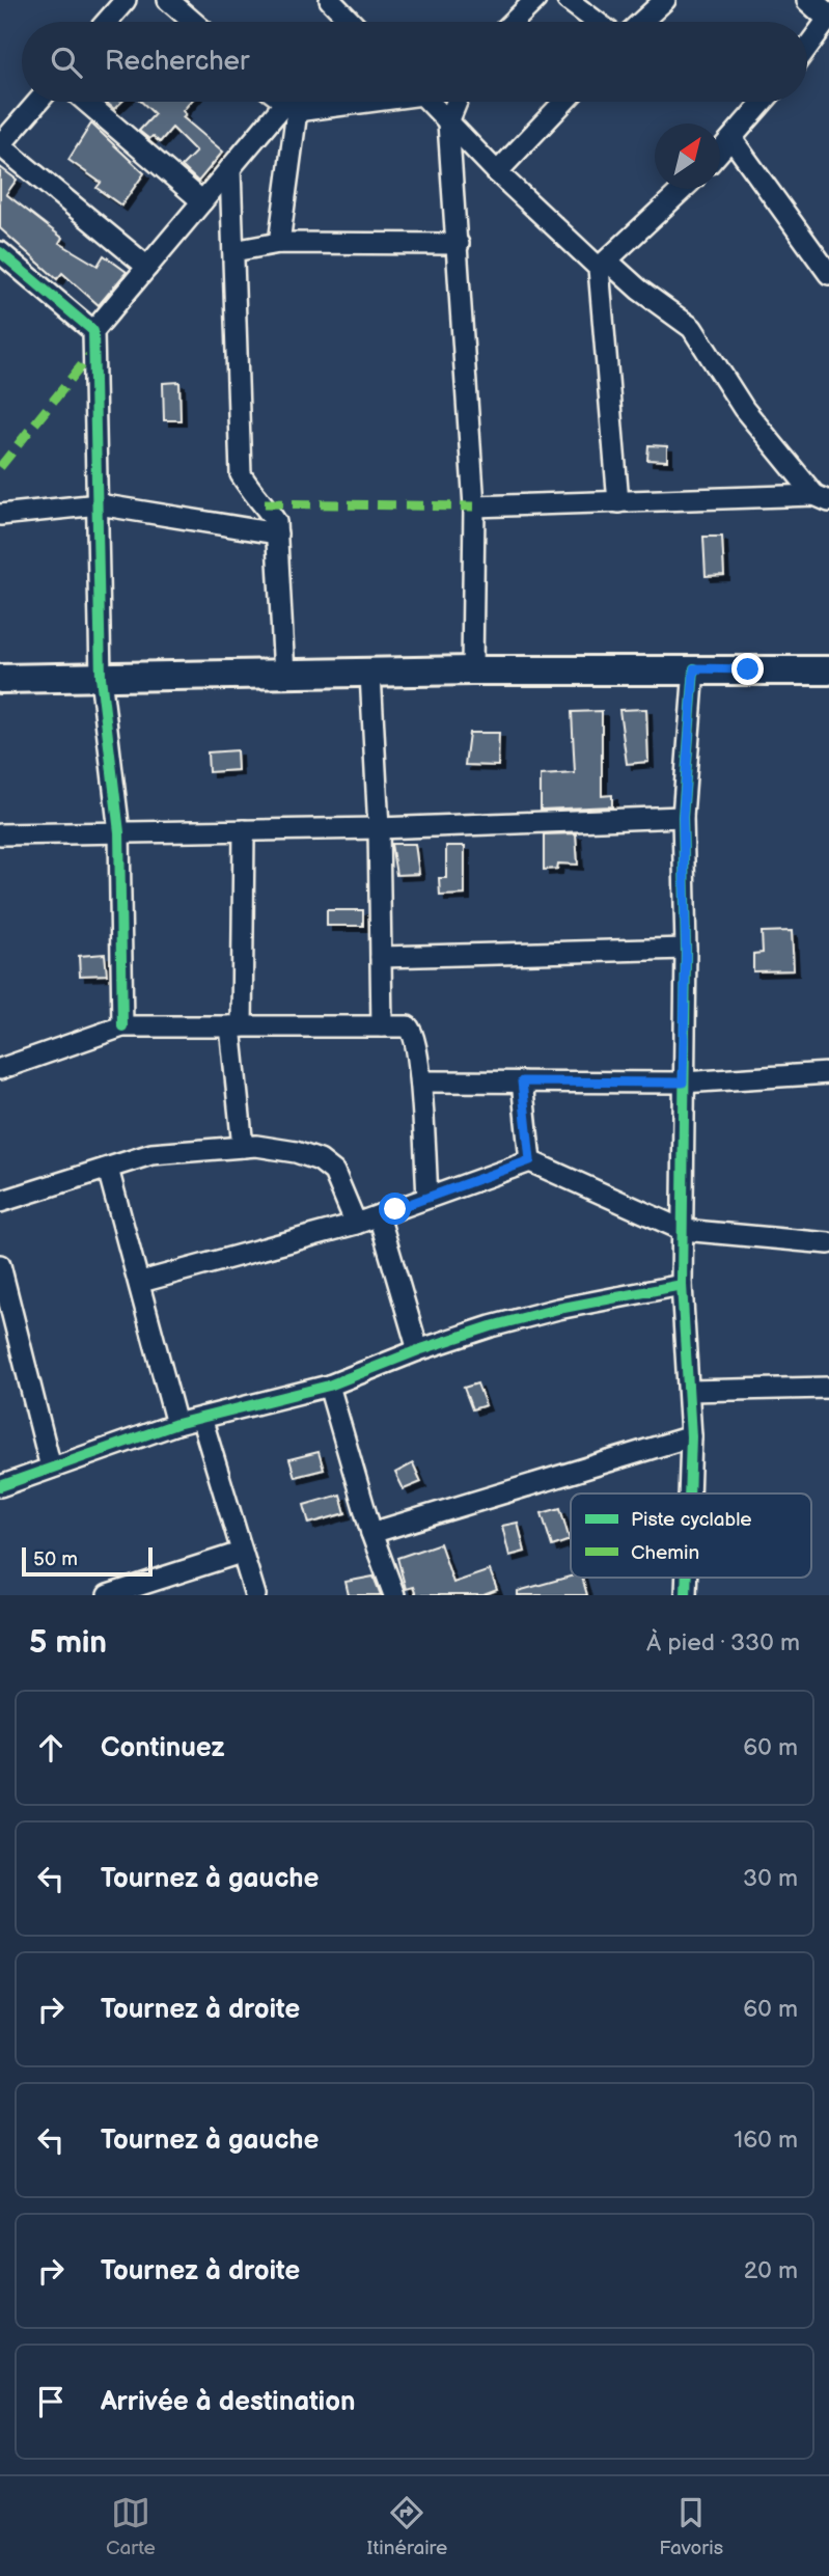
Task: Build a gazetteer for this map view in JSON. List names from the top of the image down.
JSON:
{
  "legend": ["Piste cyclable", "Chemin"],
  "scale_bar": "50 m",
  "north": "top right",
  "page": {
    "search": "Rechercher",
    "scale": "50 m",
    "heading": ["5 min", "À pied · 330 m"],
    "list": [
      ["Continuez", "60 m"],
      ["Tournez à gauche", "30 m"],
      ["Tournez à droite", "60 m"],
      ["Tournez à gauche", "160 m"],
      ["Tournez à droite", "20 m"],
      "Arrivée à destination"
    ],
    "nav": ["Carte", "Itinéraire", "Favoris"]
  }
}
